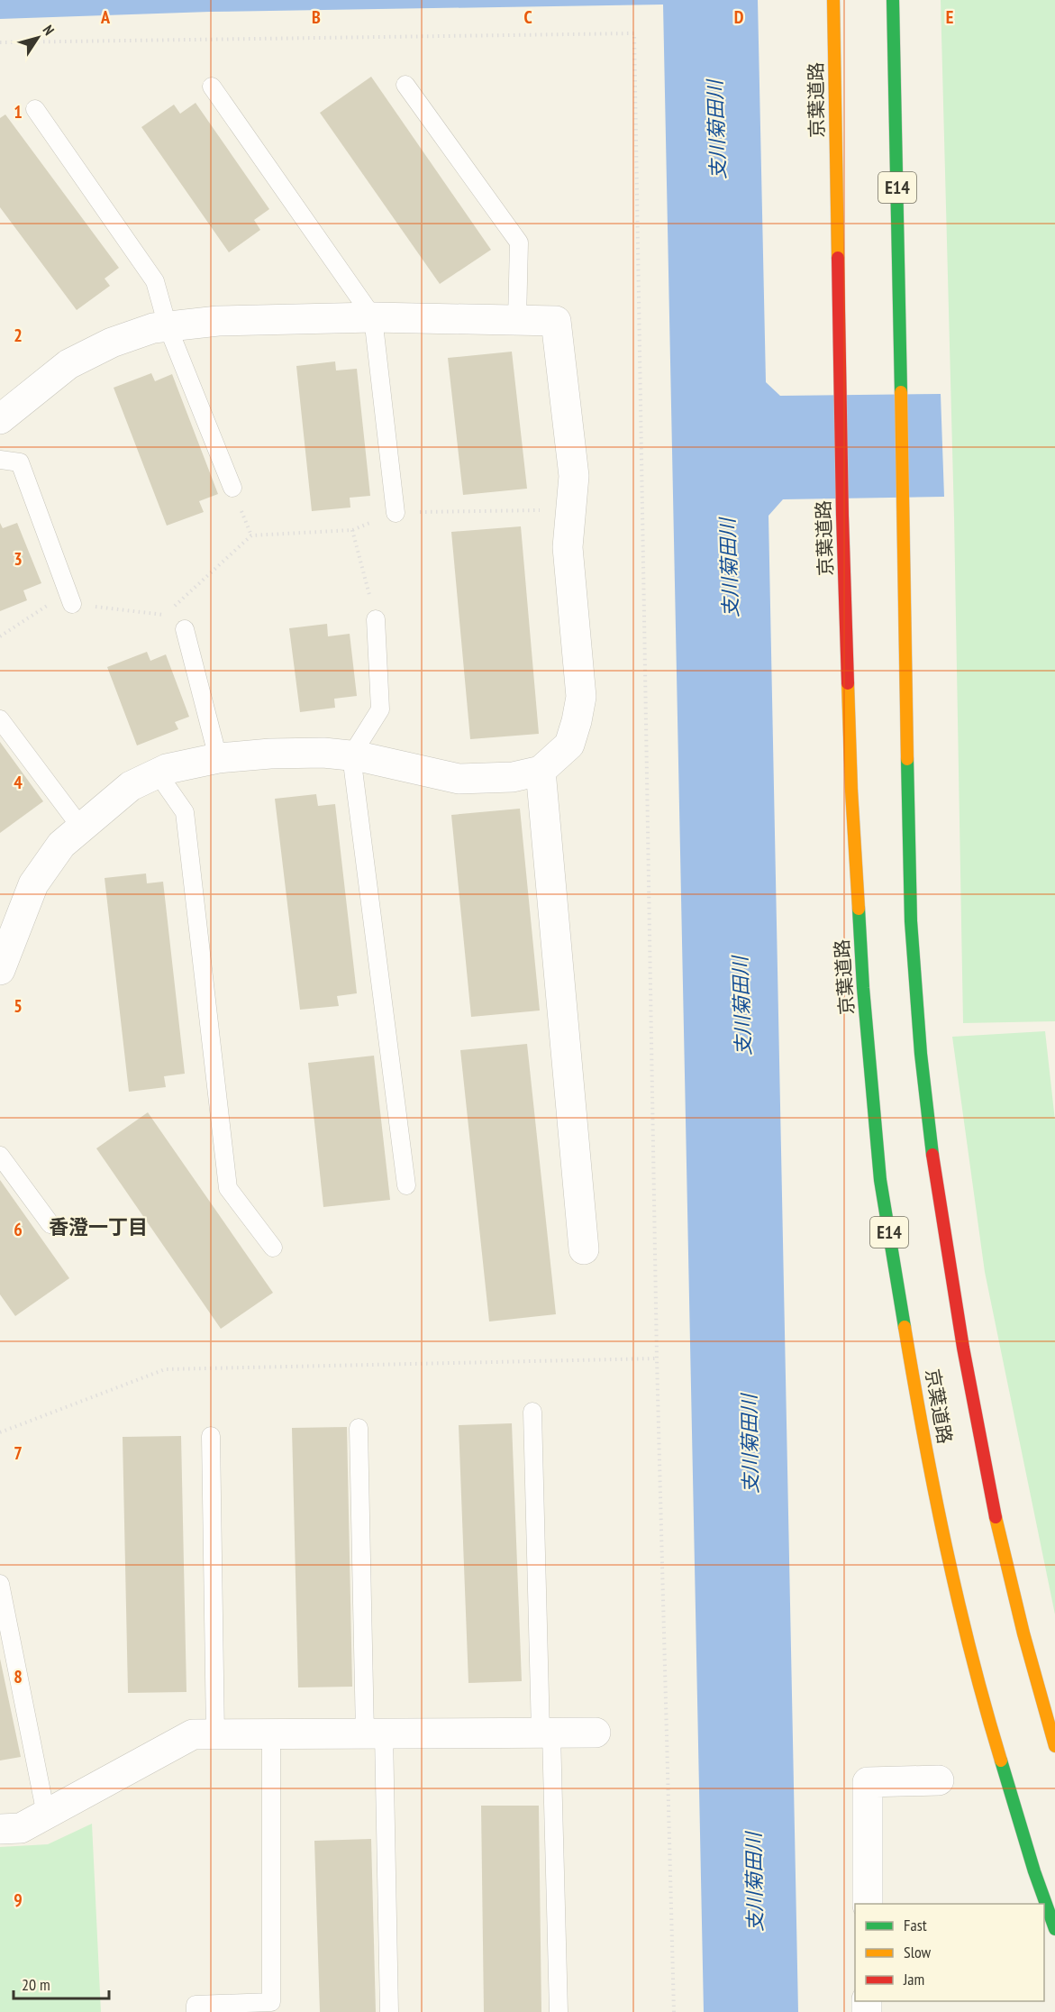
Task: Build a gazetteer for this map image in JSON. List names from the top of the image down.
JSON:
{
  "streets": {
    "highway": ["京葉道路", "E14"]
  },
  "districts": ["香澄一丁目"],
  "water": ["支川菊田川"],
  "legend": ["Fast", "Slow", "Jam"],
  "scale_bar": "20 m",
  "north": "top right",
  "grid": {
    "columns": [
      "A",
      "B",
      "C",
      "D",
      "E"
    ],
    "rows": [
      "1",
      "2",
      "3",
      "4",
      "5",
      "6",
      "7",
      "8",
      "9"
    ]
  }
}
